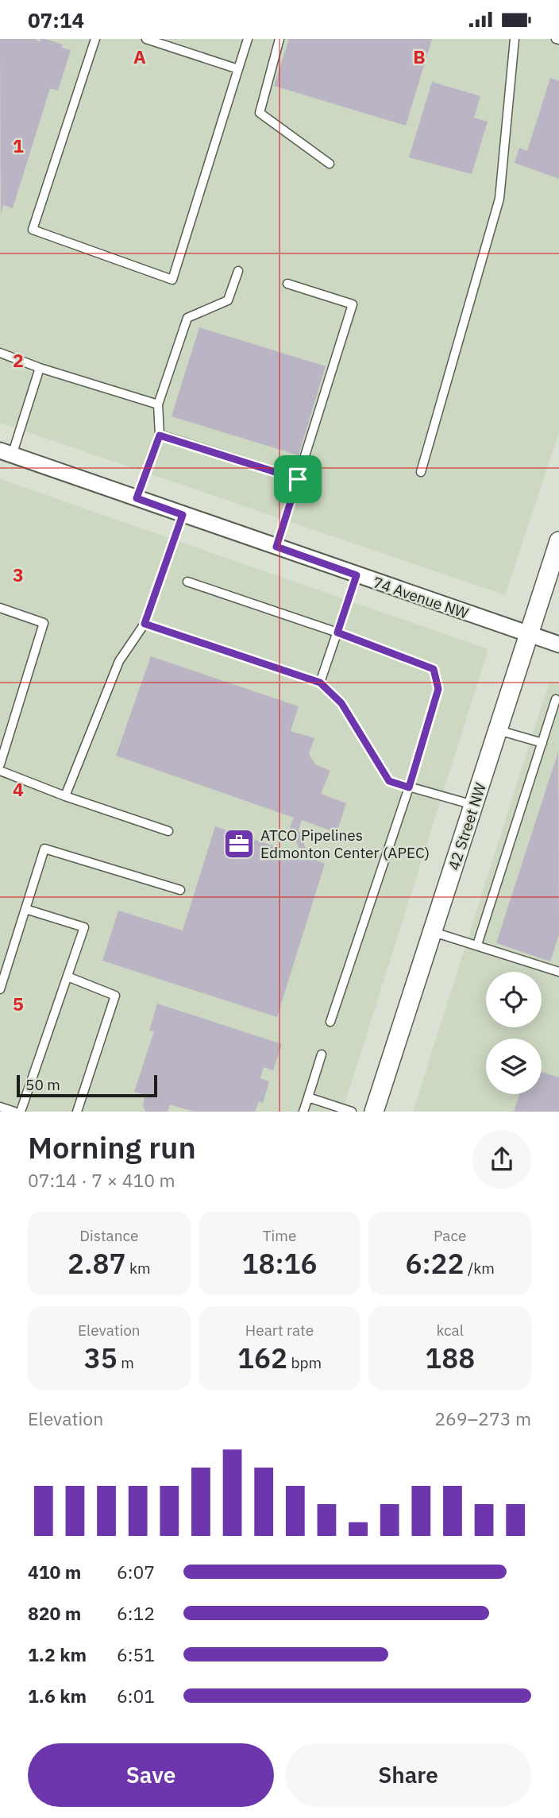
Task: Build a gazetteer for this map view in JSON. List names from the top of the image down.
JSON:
{
  "streets": {
    "street": ["74 Avenue NW", "42 Street NW"]
  },
  "crossings": [
    ["74 Avenue NW", "42 Street NW"]
  ],
  "places": {
    "office": ["ATCO Pipelines Edmonton Center (APEC)"]
  },
  "scale_bar": "50 m",
  "page": {
    "status": "07:14",
    "scale": "50 m",
    "heading": ["Morning run", "07:14 · 7 × 410 m"],
    "stats": [
      ["Distance", "2.87 km"],
      ["Time", "18:16"],
      ["Pace", "6:22 /km"],
      ["Elevation", "35 m"],
      ["Heart rate", "162 bpm"],
      ["kcal", "188"]
    ],
    "chart": ["Elevation", "269–273 m"],
    "list": [
      {
        "name": "410 m",
        "note": "6:07"
      },
      {
        "name": "820 m",
        "note": "6:12"
      },
      {
        "name": "1.2 km",
        "note": "6:51"
      },
      {
        "name": "1.6 km",
        "note": "6:01"
      }
    ],
    "buttons": ["Save", "Share"]
  },
  "grid": {
    "columns": ["A", "B"],
    "rows": [
      "1",
      "2",
      "3",
      "4",
      "5"
    ]
  }
}
